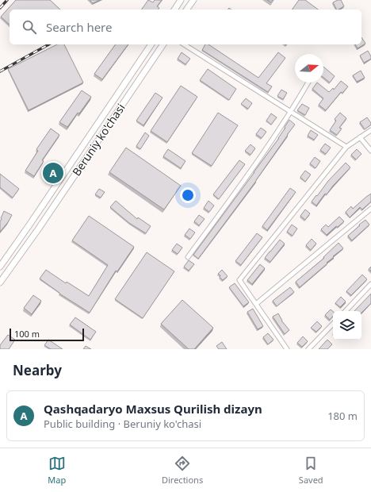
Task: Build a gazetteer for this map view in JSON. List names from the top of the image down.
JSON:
{
  "streets": {
    "main road": ["Beruniy ko'chasi"]
  },
  "scale_bar": "100 m",
  "north": "right",
  "page": {
    "search": "Search here",
    "pins": "A",
    "scale": "100 m",
    "heading": "Nearby",
    "list": [
      {
        "mark": "A",
        "name": "Qashqadaryo Maxsus Qurilish dizayn",
        "note": "Public building · Beruniy ko'chasi",
        "value": "180 m"
      }
    ],
    "nav": ["Map", "Directions", "Saved"]
  }
}
